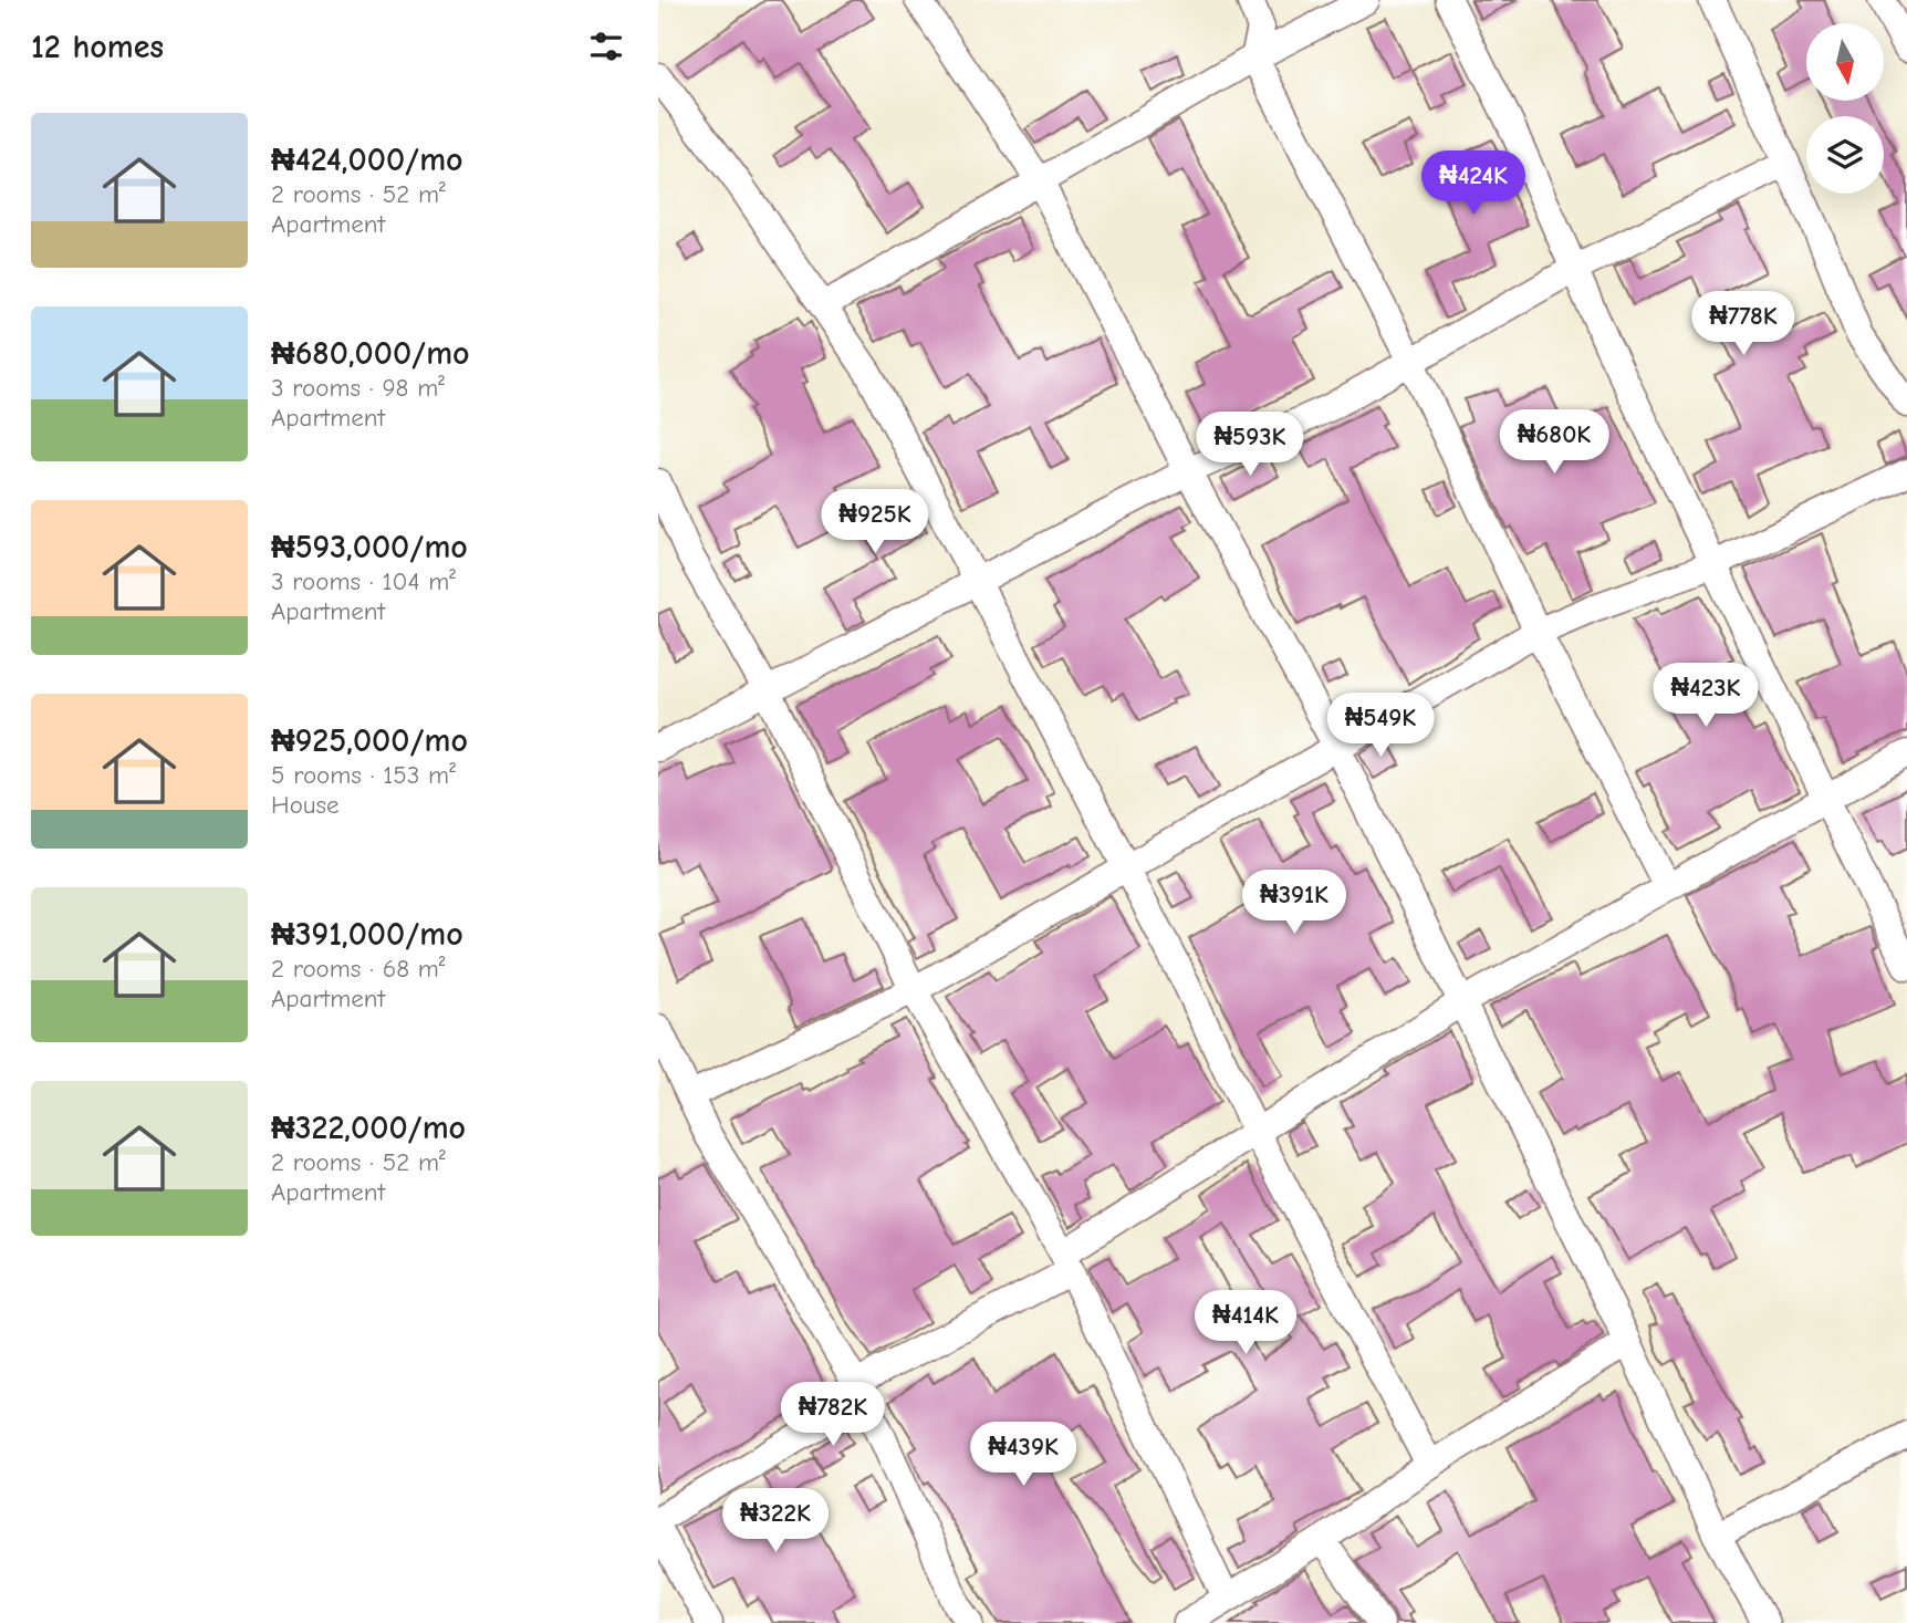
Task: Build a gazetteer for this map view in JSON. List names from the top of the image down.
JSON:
{
  "north": "bottom",
  "page": {
    "heading": "12 homes",
    "list": [
      {
        "name": "₦424,000/mo",
        "note": "2 rooms · 52 m² · Apartment"
      },
      {
        "name": "₦680,000/mo",
        "note": "3 rooms · 98 m² · Apartment"
      },
      {
        "name": "₦593,000/mo",
        "note": "3 rooms · 104 m² · Apartment"
      },
      {
        "name": "₦925,000/mo",
        "note": "5 rooms · 153 m² · House"
      },
      {
        "name": "₦391,000/mo",
        "note": "2 rooms · 68 m² · Apartment"
      },
      {
        "name": "₦322,000/mo",
        "note": "2 rooms · 52 m² · Apartment"
      }
    ],
    "price": [
      "₦424K",
      "₦778K",
      "₦680K",
      "₦593K",
      "₦925K",
      "₦423K",
      "₦549K",
      "₦391K",
      "₦414K",
      "₦782K",
      "₦439K",
      "₦322K"
    ]
  }
}
